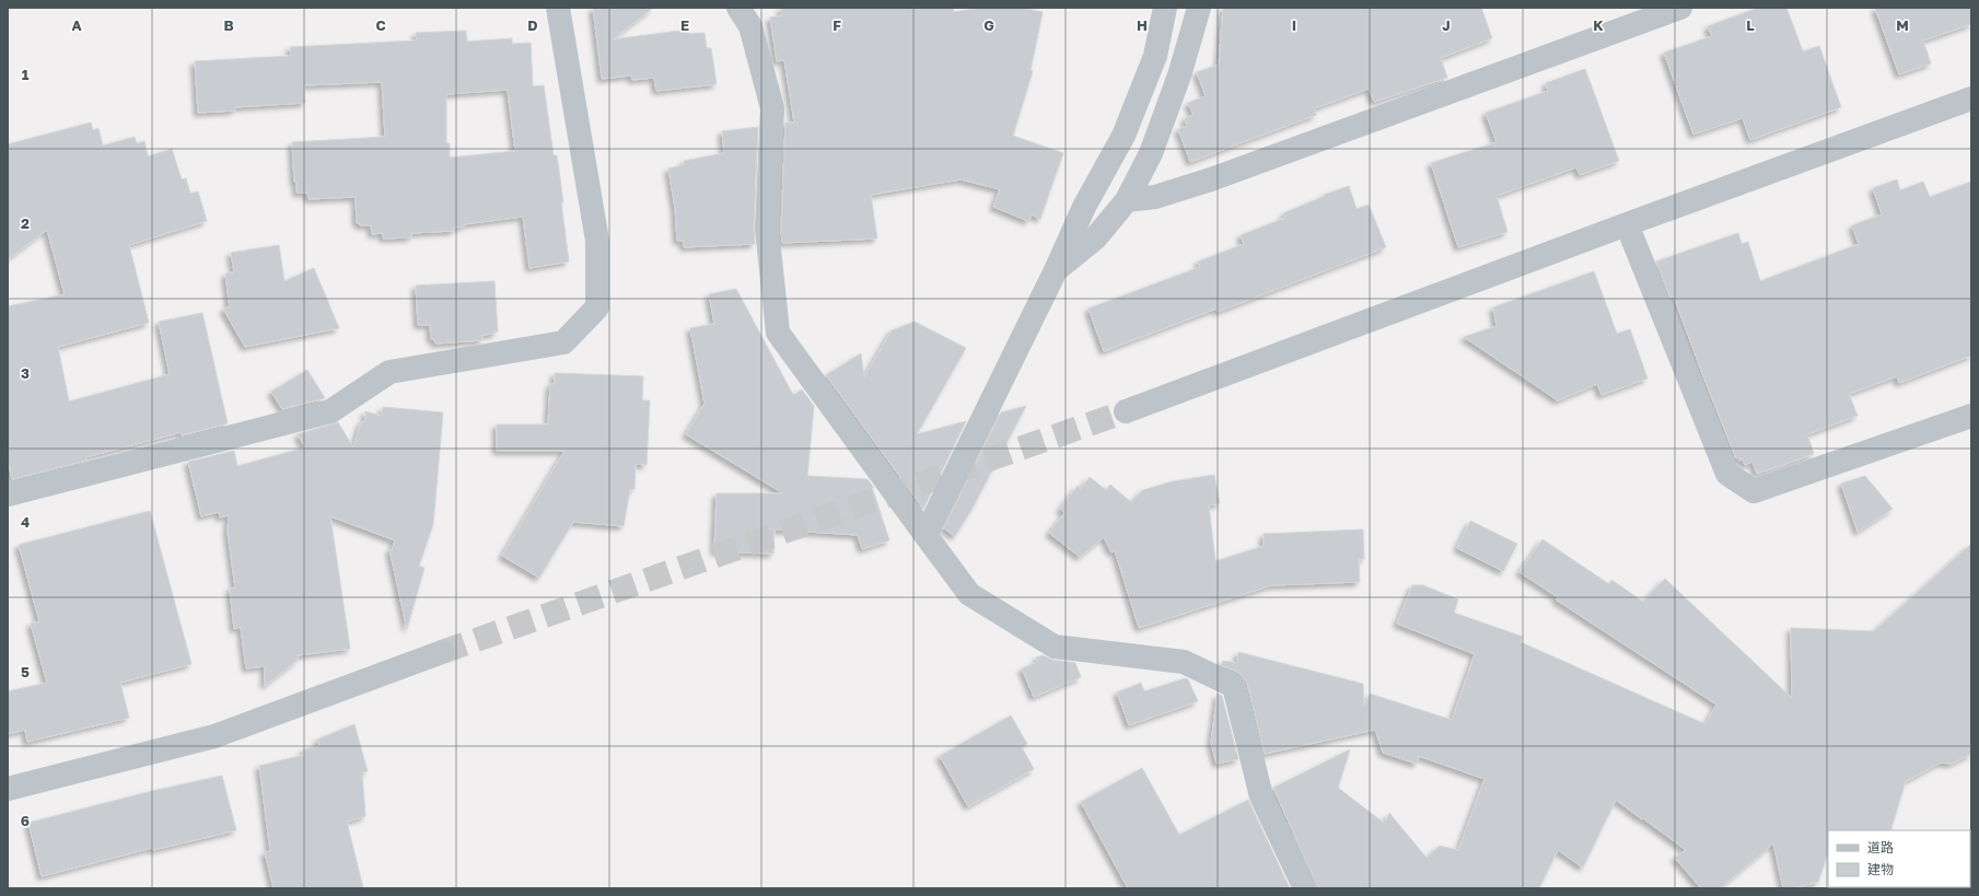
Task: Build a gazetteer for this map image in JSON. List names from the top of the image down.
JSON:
{
  "legend": ["道路", "建物"],
  "grid": {
    "columns": [
      "A",
      "B",
      "C",
      "D",
      "E",
      "F",
      "G",
      "H",
      "I",
      "J",
      "K",
      "L",
      "M"
    ],
    "rows": [
      "1",
      "2",
      "3",
      "4",
      "5",
      "6"
    ]
  }
}
